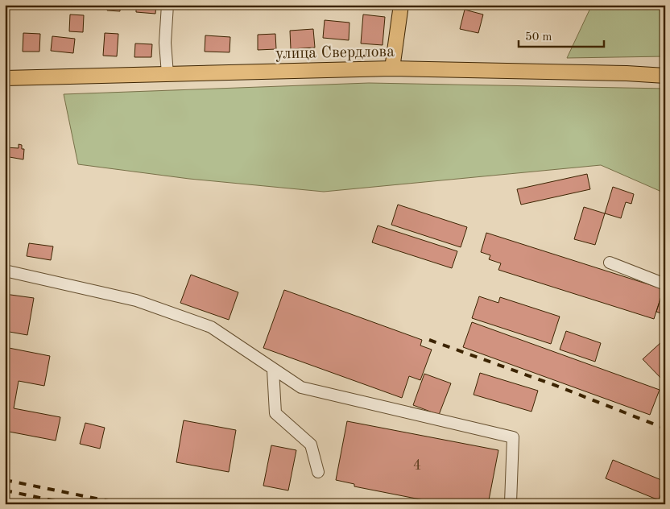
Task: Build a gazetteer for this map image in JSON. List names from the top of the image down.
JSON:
{
  "streets": {
    "main road": ["улица Свердлова"]
  },
  "house_numbers": ["4"],
  "scale_bar": "50 m"
}
